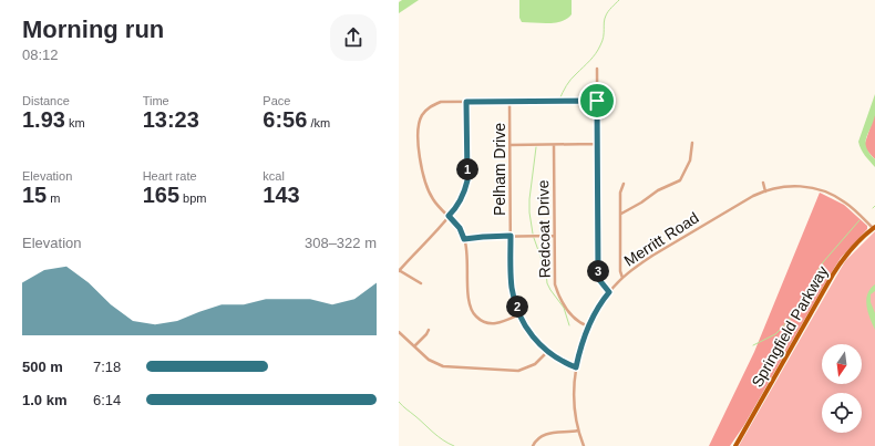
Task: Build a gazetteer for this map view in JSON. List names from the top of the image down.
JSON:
{
  "streets": {
    "main road": ["Springfield Parkway"],
    "street": ["Pelham Drive", "Redcoat Drive", "Merritt Road"]
  },
  "crossings": [
    ["Pelham Drive", "Merritt Road"],
    ["Redcoat Drive", "Merritt Road"],
    ["Merritt Road", "Springfield Parkway"]
  ],
  "north": "bottom",
  "page": {
    "heading": ["Morning run", "08:12"],
    "stats": [
      ["Distance", "1.93 km"],
      ["Time", "13:23"],
      ["Pace", "6:56 /km"],
      ["Elevation", "15 m"],
      ["Heart rate", "165 bpm"],
      ["kcal", "143"]
    ],
    "pins": ["1", "3", "2"],
    "chart": ["Elevation", "308–322 m"],
    "list": [
      {
        "name": "500 m",
        "note": "7:18"
      },
      {
        "name": "1.0 km",
        "note": "6:14"
      }
    ]
  }
}
